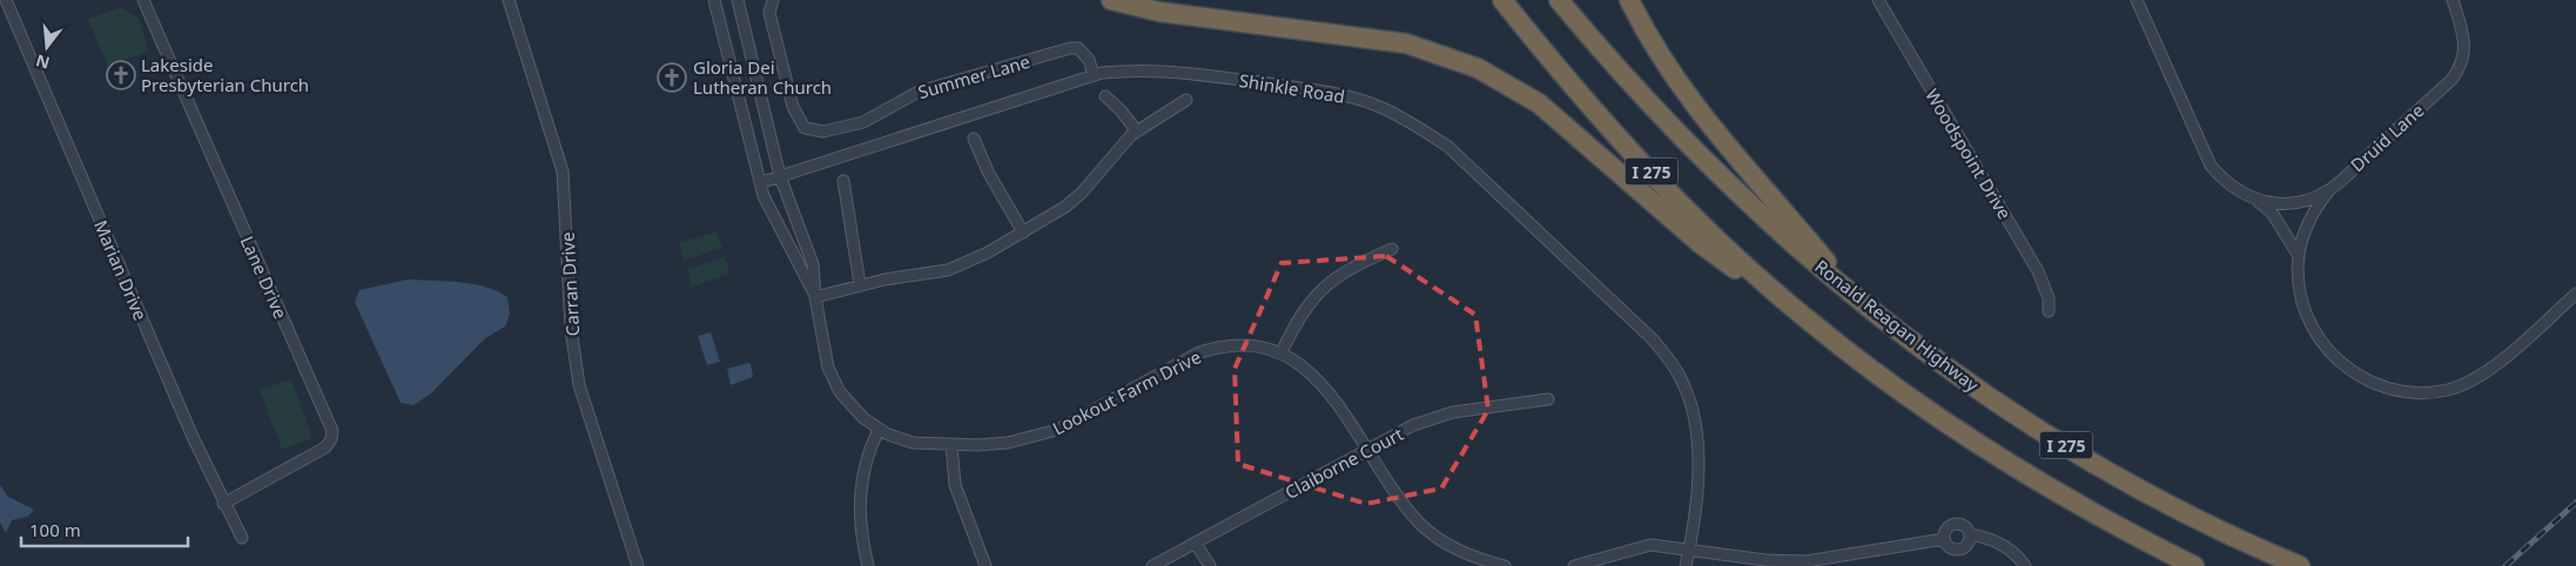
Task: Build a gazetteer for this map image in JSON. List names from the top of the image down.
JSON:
{
  "streets": {
    "highway": ["I 275", "Ronald Reagan Highway"],
    "street": [
      "Summer Lane",
      "Shinkle Road",
      "Druid Lane",
      "Woodspoint Drive",
      "Marian Drive",
      "Lane Drive",
      "Carran Drive",
      "Lookout Farm Drive",
      "Claiborne Court"
    ]
  },
  "crossings": [
    ["Summer Lane", "Shinkle Road"],
    ["Shinkle Road", "Lookout Farm Drive"],
    ["Marian Drive", "Lane Drive"],
    ["Lookout Farm Drive", "Claiborne Court"]
  ],
  "places": {
    "church": ["Lakeside Presbyterian Church", "Gloria Dei Lutheran Church"]
  },
  "scale_bar": "100 m",
  "north": "bottom"
}
